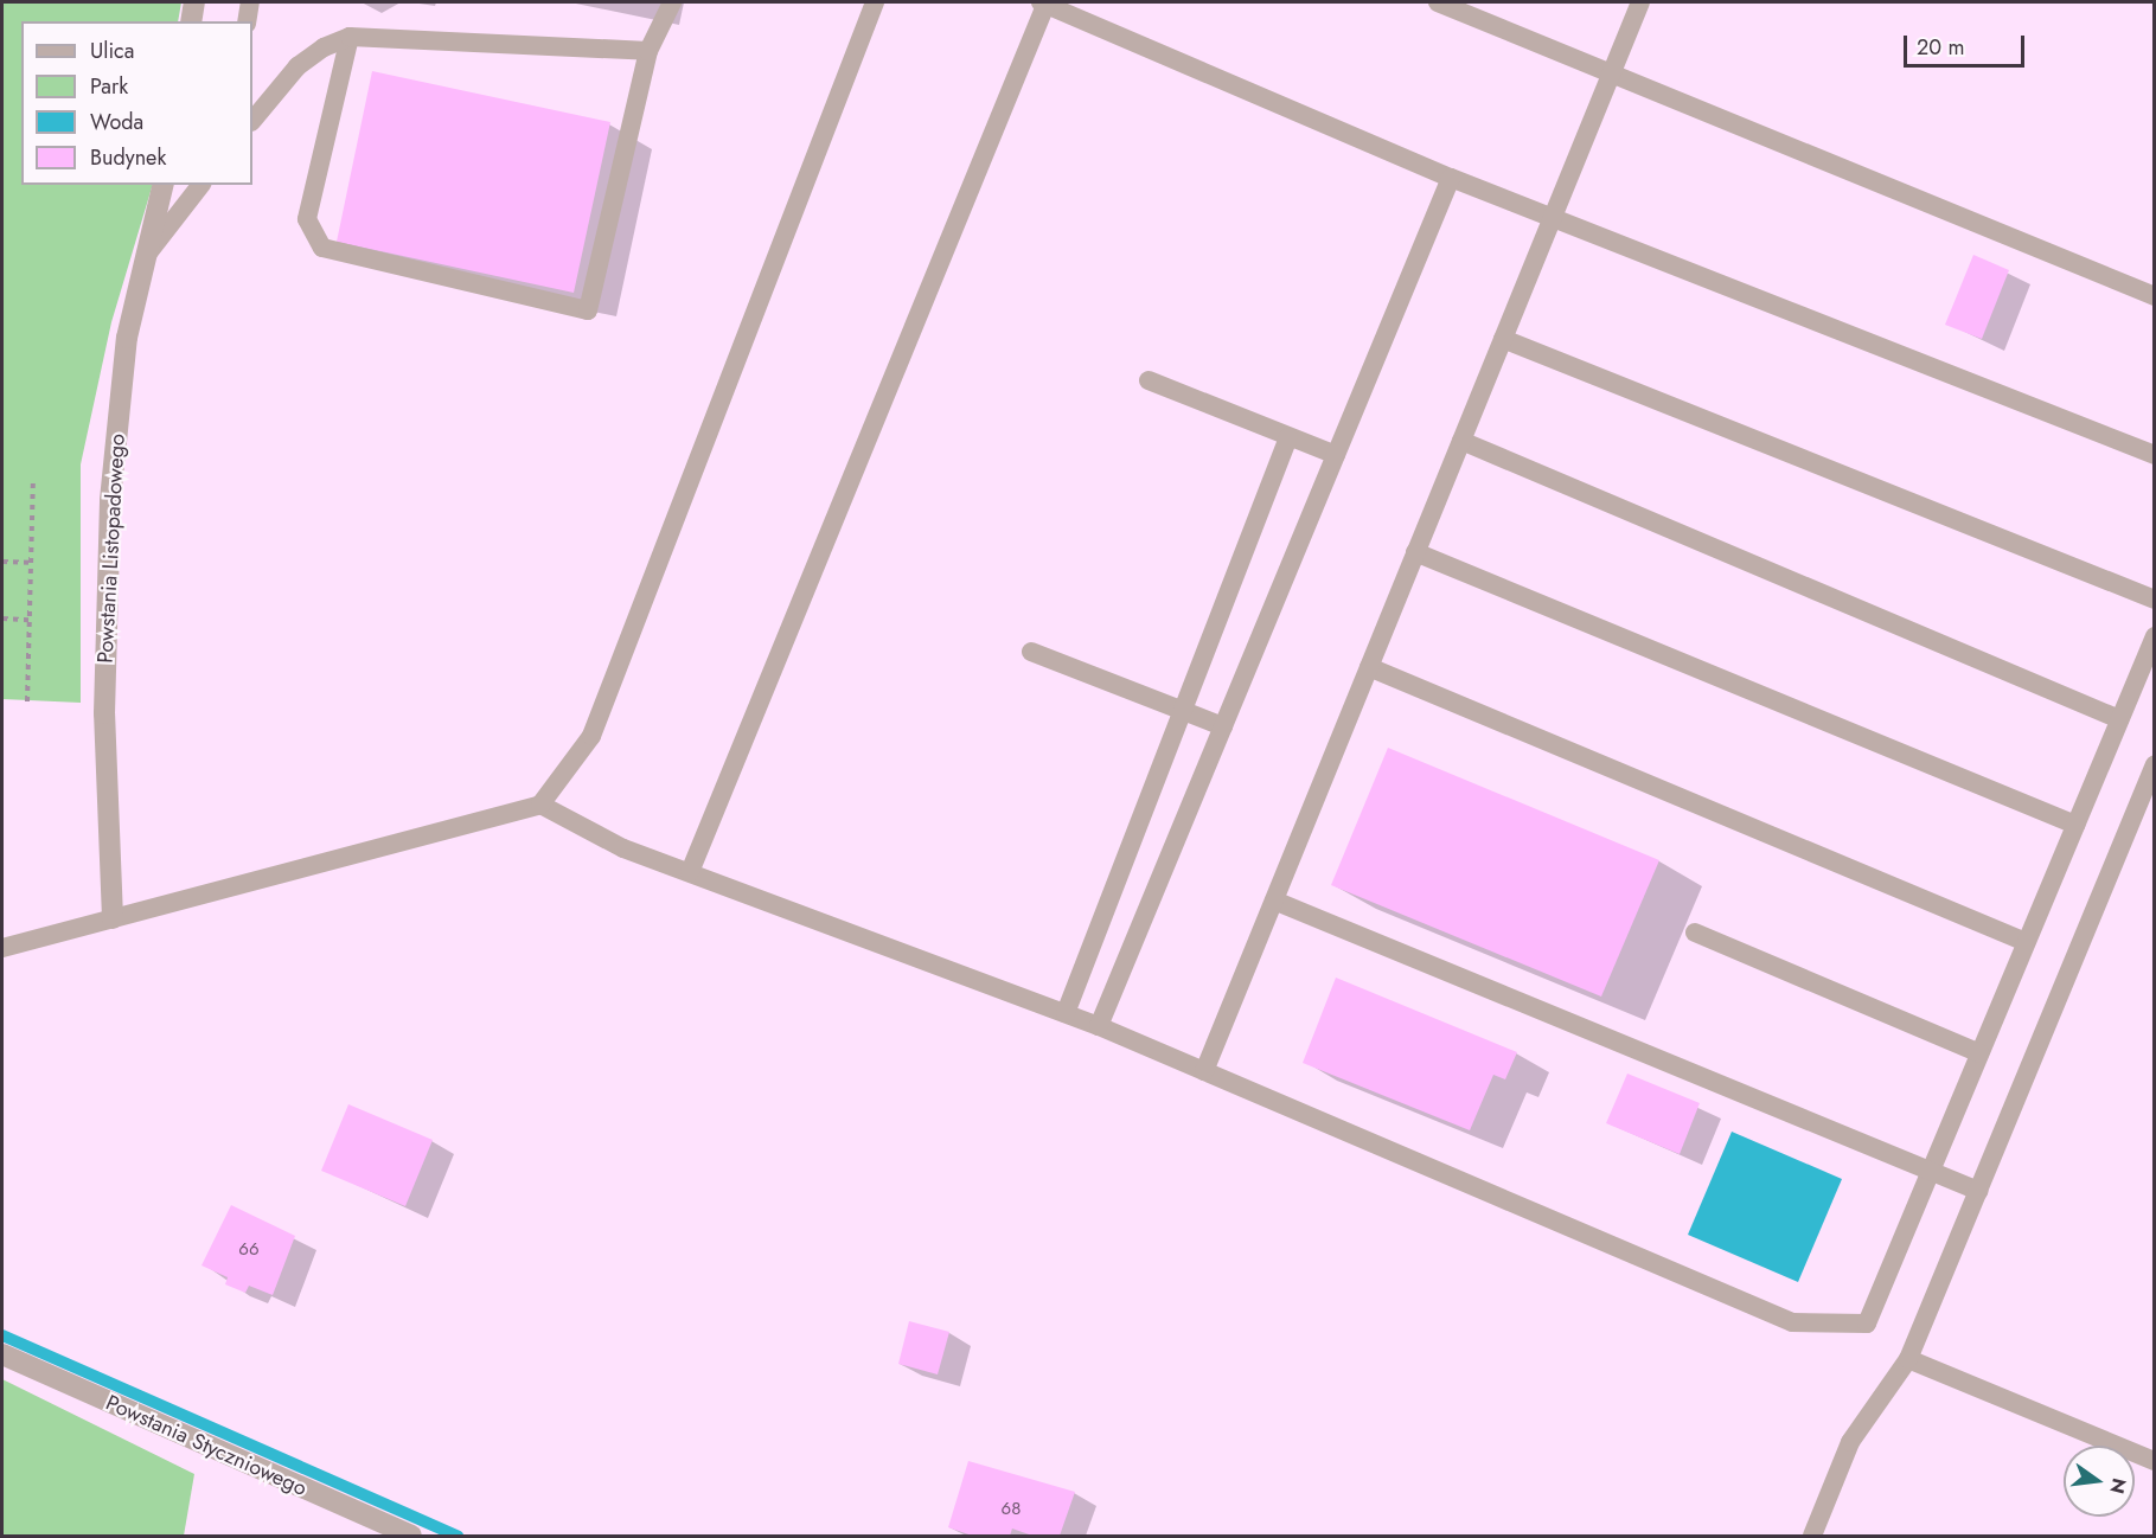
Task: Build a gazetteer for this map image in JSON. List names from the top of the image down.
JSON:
{
  "streets": {
    "street": ["Powstania Listopadowego", "Powstania Styczniowego"]
  },
  "house_numbers": ["66", "68"],
  "legend": [
    "Ulica",
    "Park",
    "Woda",
    "Budynek"
  ],
  "scale_bar": "20 m",
  "north": "right"
}
